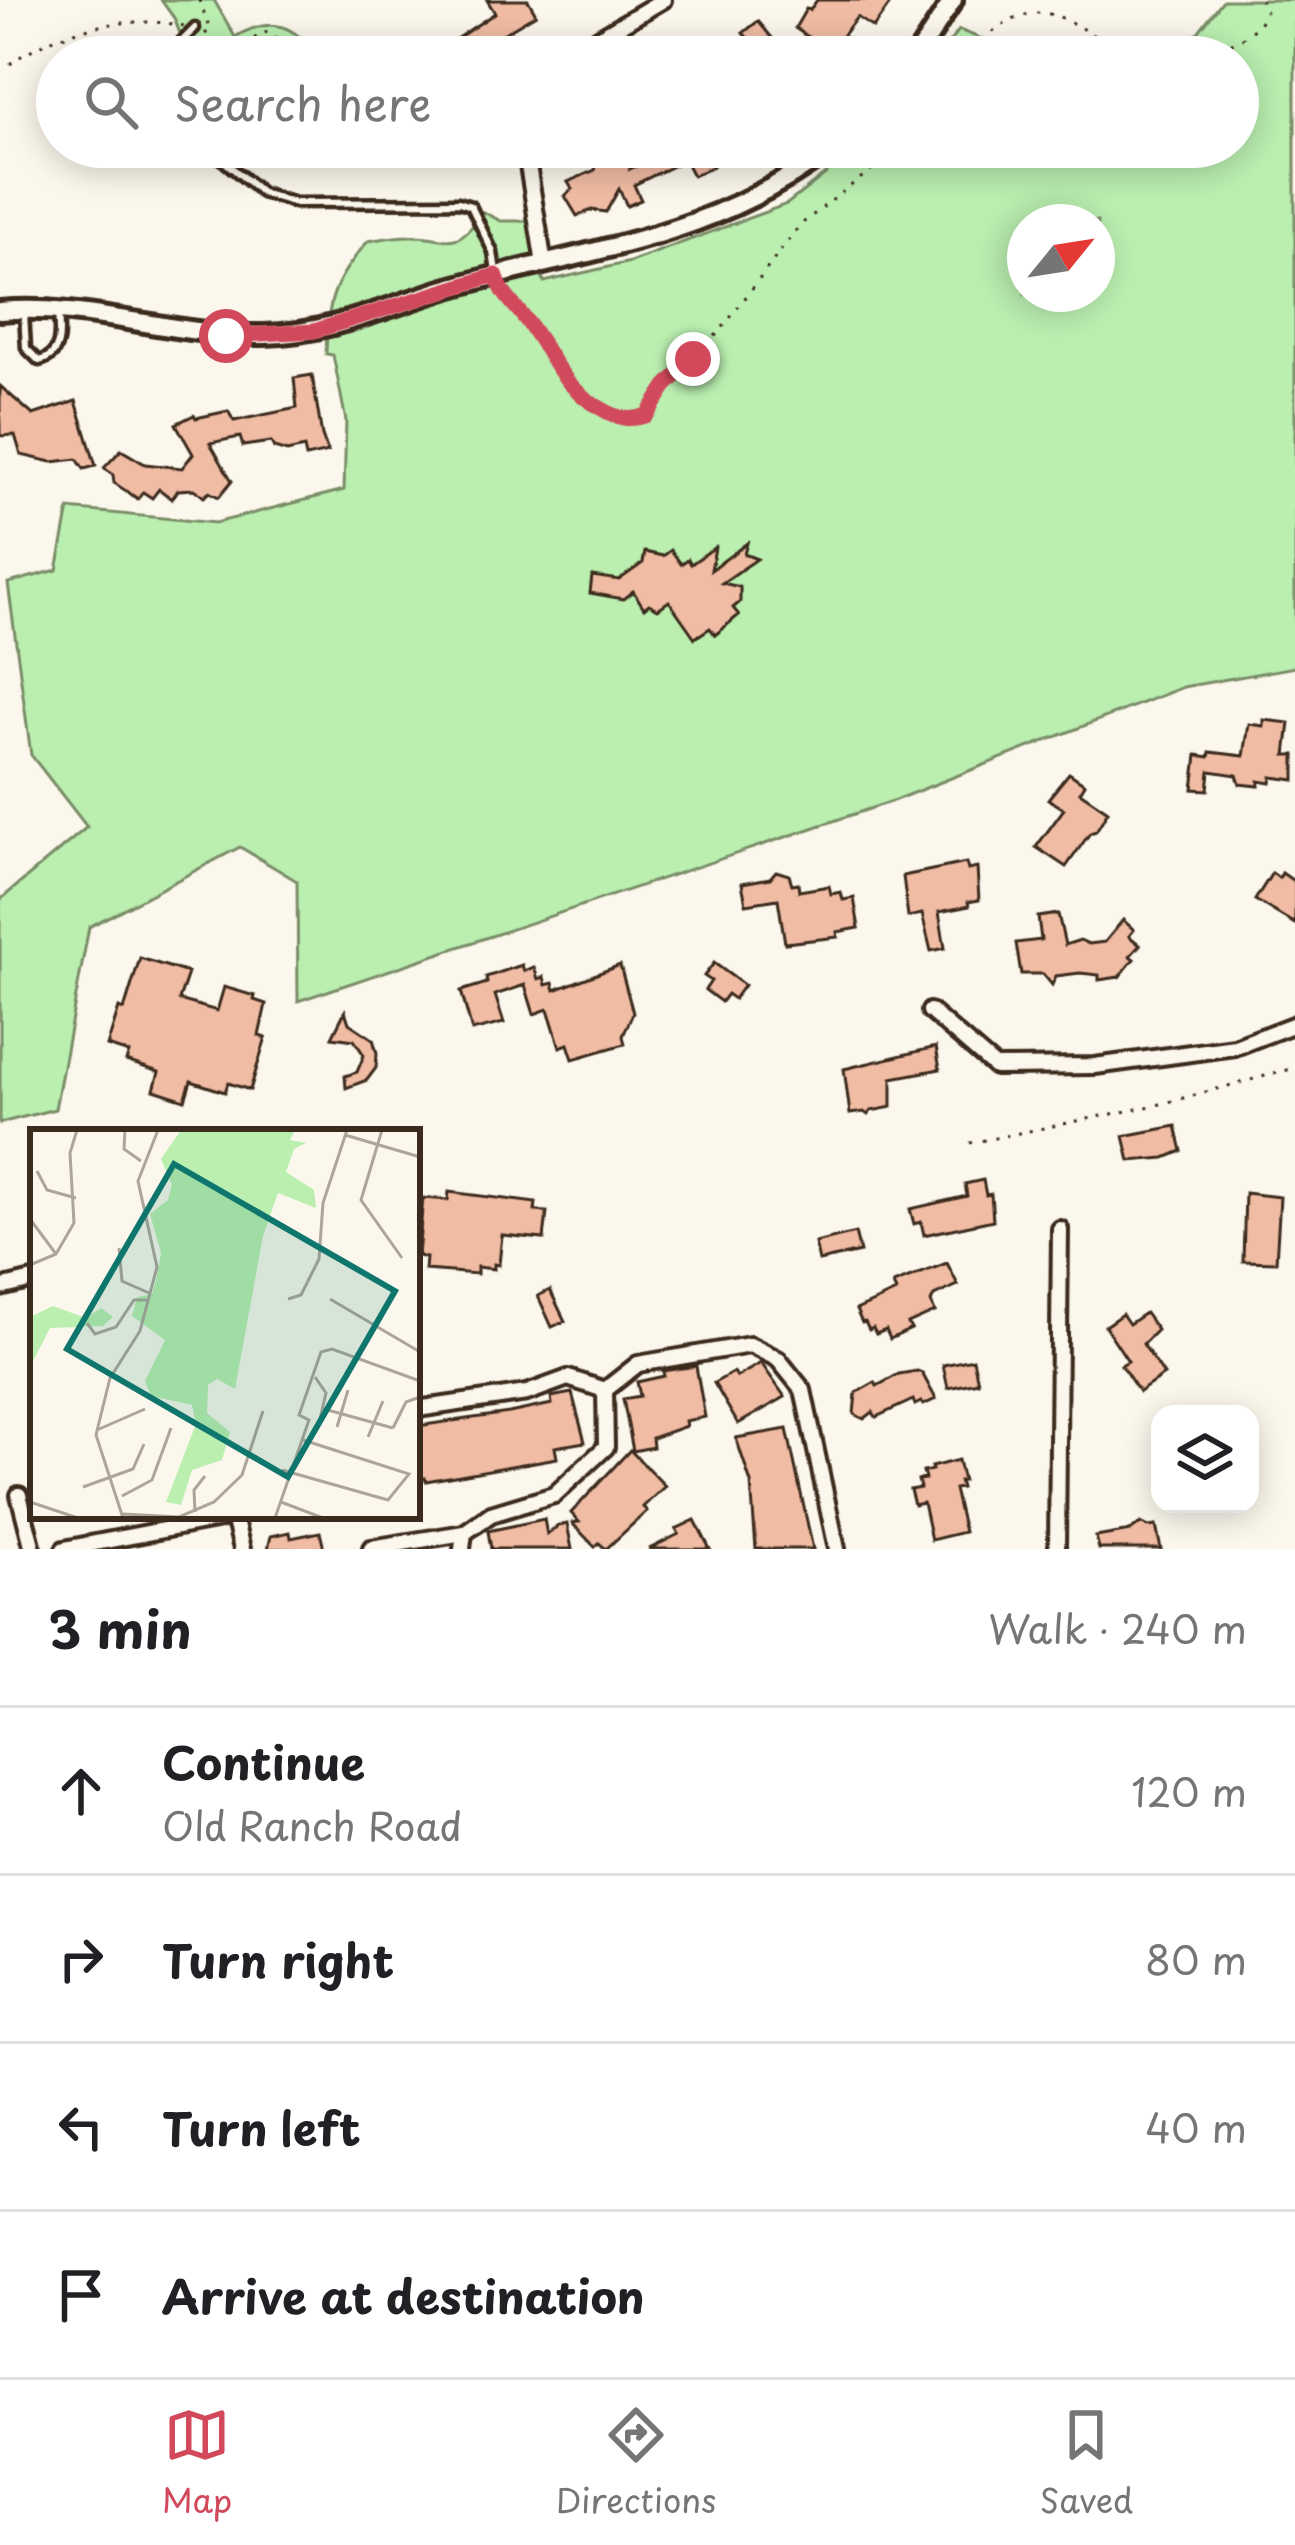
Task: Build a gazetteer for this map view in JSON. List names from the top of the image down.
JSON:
{
  "north": "top right",
  "page": {
    "search": "Search here",
    "heading": ["3 min", "Walk · 240 m"],
    "list": [
      ["Continue", "Old Ranch Road", "120 m"],
      ["Turn right", "80 m"],
      ["Turn left", "40 m"],
      "Arrive at destination"
    ],
    "nav": ["Map", "Directions", "Saved"]
  }
}
